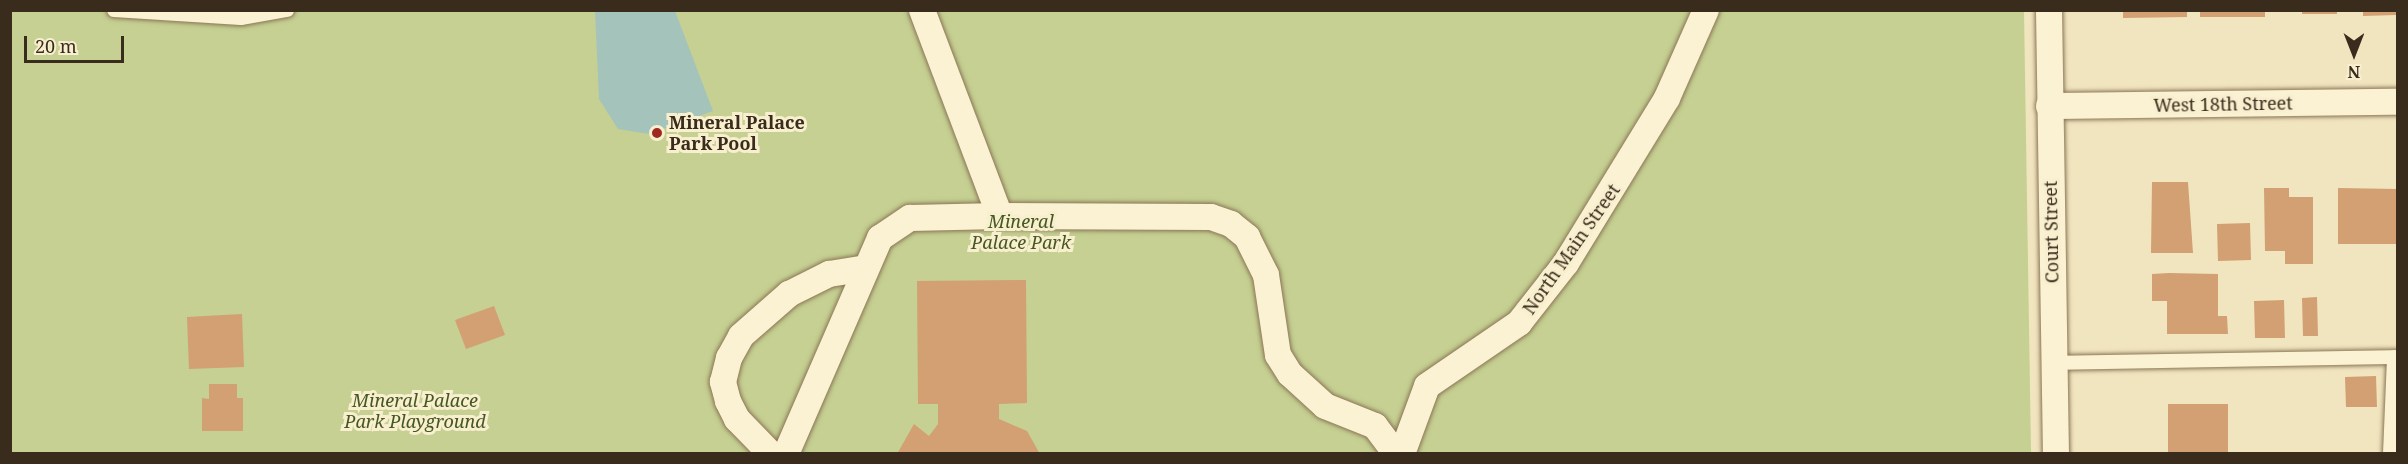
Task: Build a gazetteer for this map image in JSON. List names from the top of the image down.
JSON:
{
  "streets": {
    "street": ["West 18th Street", "Court Street", "North Main Street"]
  },
  "crossings": [
    ["West 18th Street", "Court Street"]
  ],
  "parks": ["Mineral Palace Park", "Mineral Palace Park Playground"],
  "places": ["Mineral Palace Park Pool"],
  "scale_bar": "20 m",
  "north": "bottom"
}
